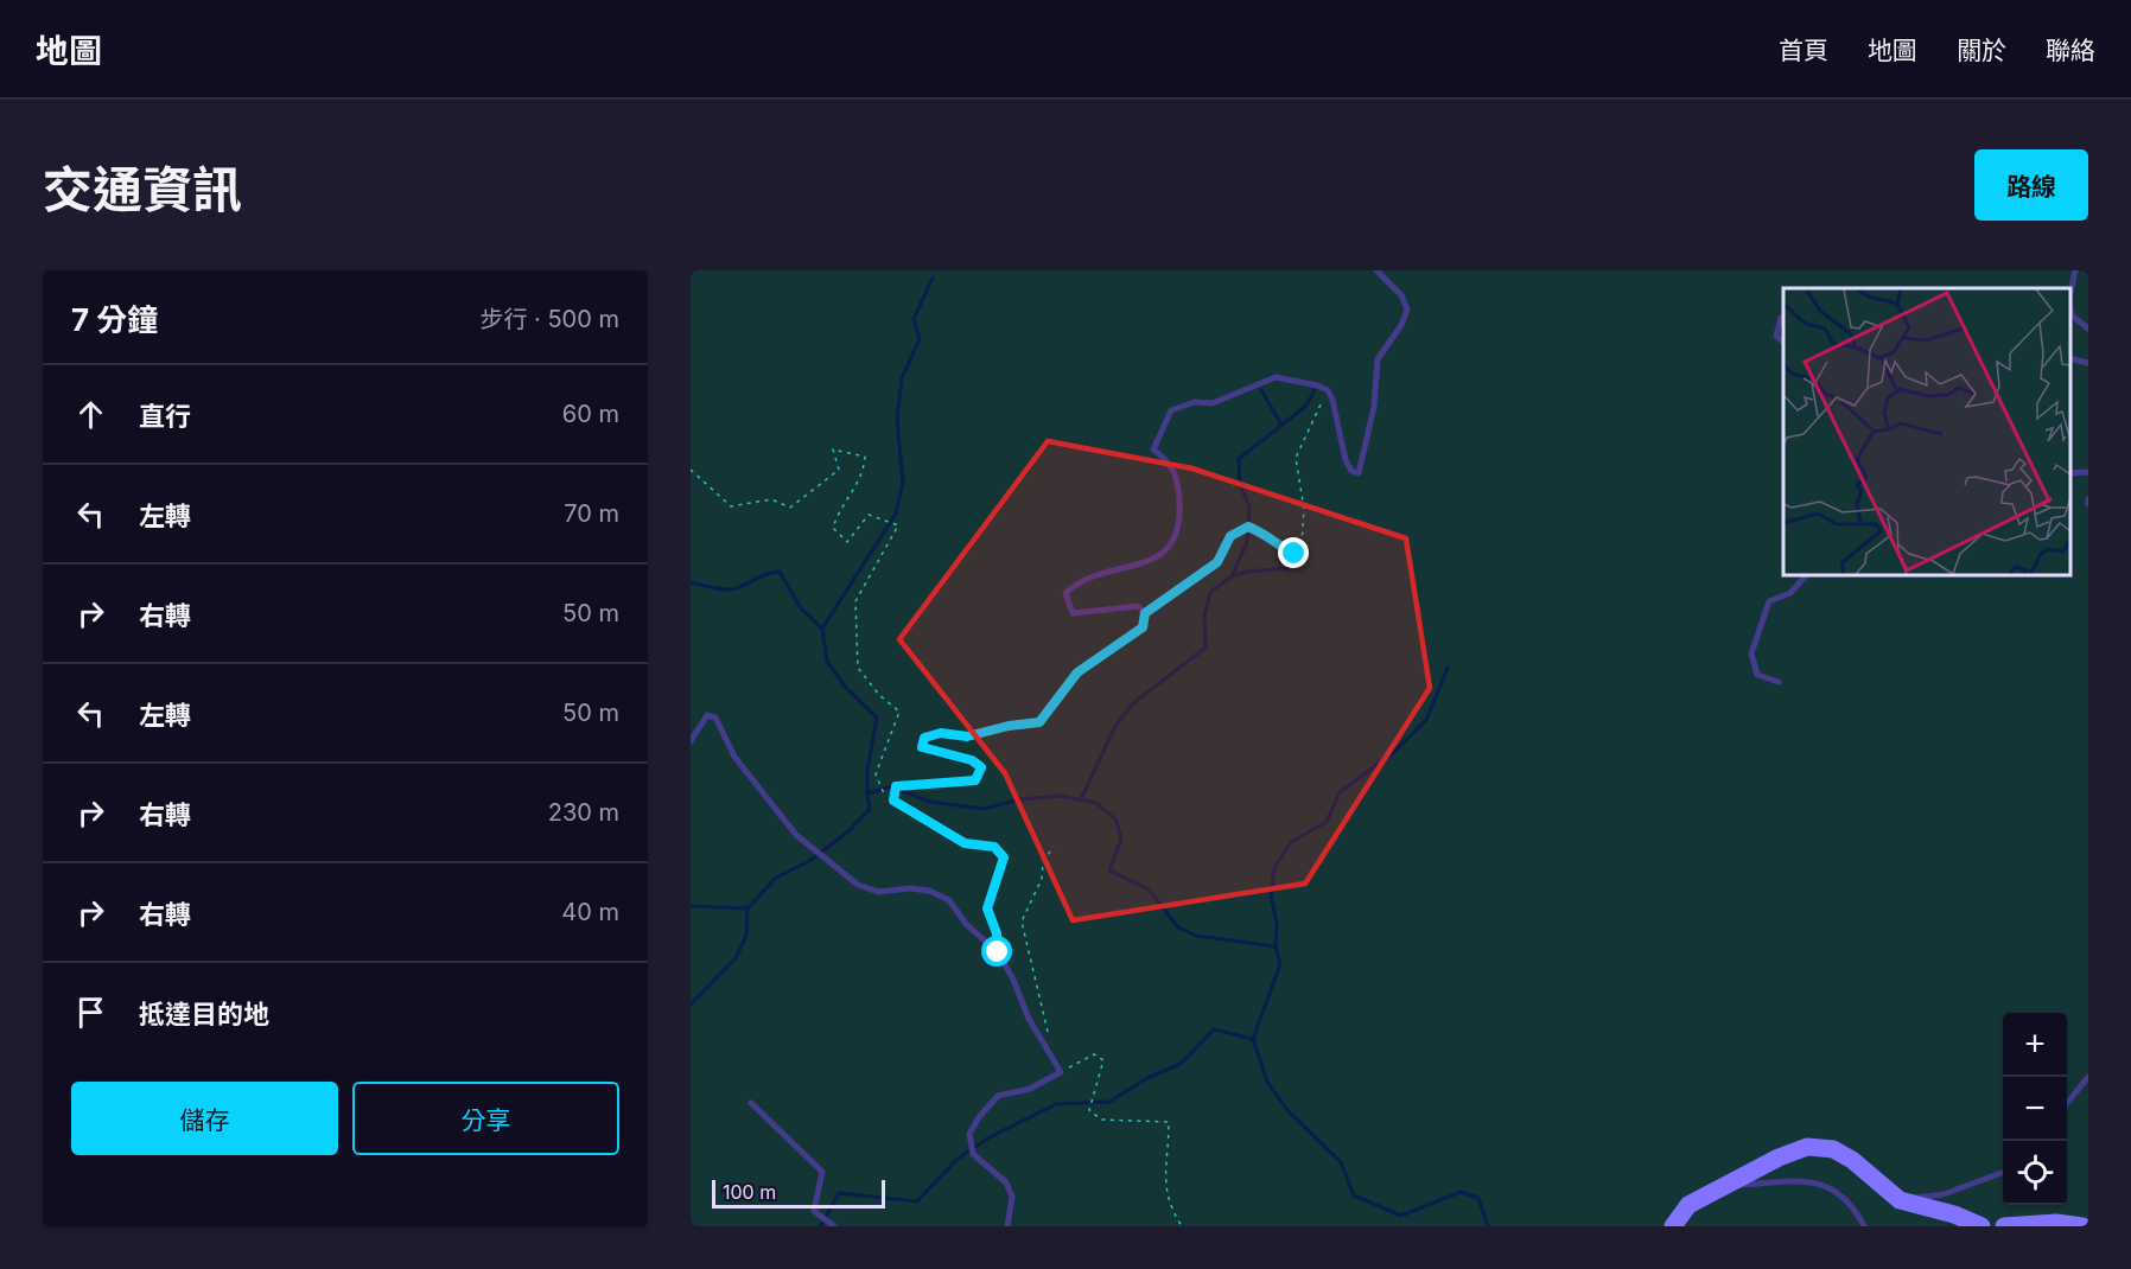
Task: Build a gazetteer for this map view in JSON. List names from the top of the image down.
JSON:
{
  "scale_bar": "100 m",
  "page": {
    "header": "地圖",
    "nav": [
      "首頁",
      "地圖",
      "關於",
      "聯絡"
    ],
    "title": "交通資訊",
    "buttons": [
      "路線",
      ["儲存", "分享"]
    ],
    "heading": ["7 分鐘", "步行 · 500 m"],
    "list": [
      ["直行", "60 m"],
      ["左轉", "70 m"],
      ["右轉", "50 m"],
      ["左轉", "50 m"],
      ["右轉", "230 m"],
      ["右轉", "40 m"],
      "抵達目的地"
    ],
    "map_buttons": ["+", "−"],
    "scale": "100 m"
  }
}
